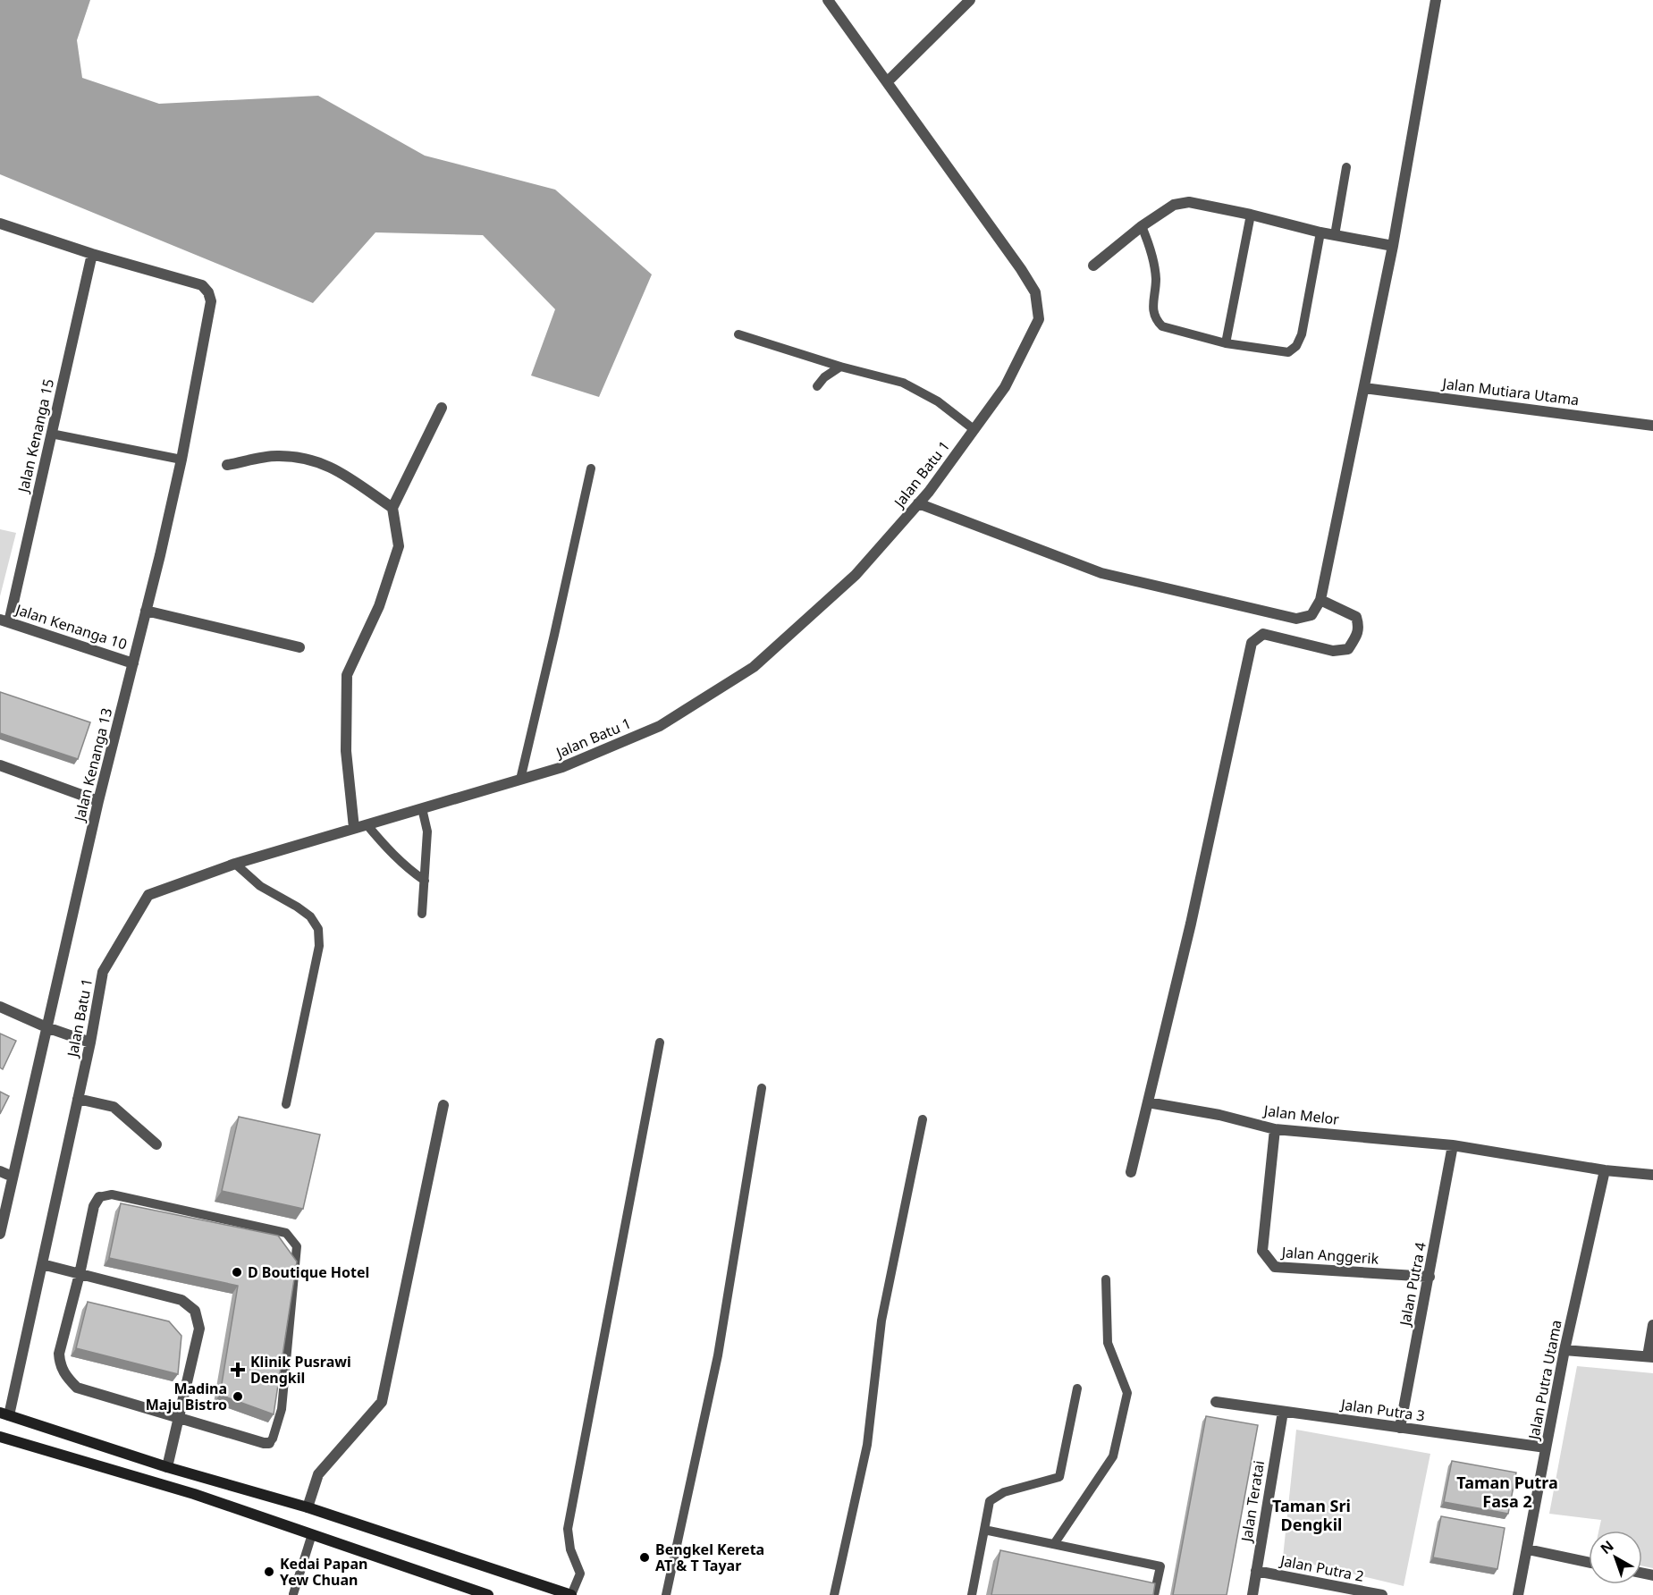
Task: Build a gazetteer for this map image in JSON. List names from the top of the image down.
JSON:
{
  "streets": {
    "street": [
      "Jalan Mutiara Utama",
      "Jalan Kenanga 15",
      "Jalan Batu 1",
      "Jalan Kenanga 10",
      "Jalan Kenanga 13",
      "Jalan Melor",
      "Jalan Anggerik",
      "Jalan Putra 4",
      "Jalan Putra Utama",
      "Jalan Putra 3",
      "Jalan Teratai",
      "Jalan Putra 2"
    ]
  },
  "crossings": [
    ["Jalan Kenanga 15", "Jalan Kenanga 10"],
    ["Jalan Kenanga 15", "Jalan Kenanga 13"],
    ["Jalan Kenanga 10", "Jalan Kenanga 13"],
    ["Jalan Melor", "Jalan Anggerik"],
    ["Jalan Melor", "Jalan Putra 4"],
    ["Jalan Melor", "Jalan Putra Utama"],
    ["Jalan Anggerik", "Jalan Putra 4"],
    ["Jalan Putra 4", "Jalan Putra 3"],
    ["Jalan Putra Utama", "Jalan Putra 3"],
    ["Jalan Putra 3", "Jalan Teratai"],
    ["Jalan Teratai", "Jalan Putra 2"]
  ],
  "districts": ["Taman Putra Fasa 2", "Taman Sri Dengkil"],
  "places": {
    "other": [
      "D Boutique Hotel",
      "Madina Maju Bistro",
      "Bengkel Kereta AT & T Tayar",
      "Kedai Papan Yew Chuan"
    ],
    "health": ["Klinik Pusrawi Dengkil"]
  },
  "north": "top left"
}
